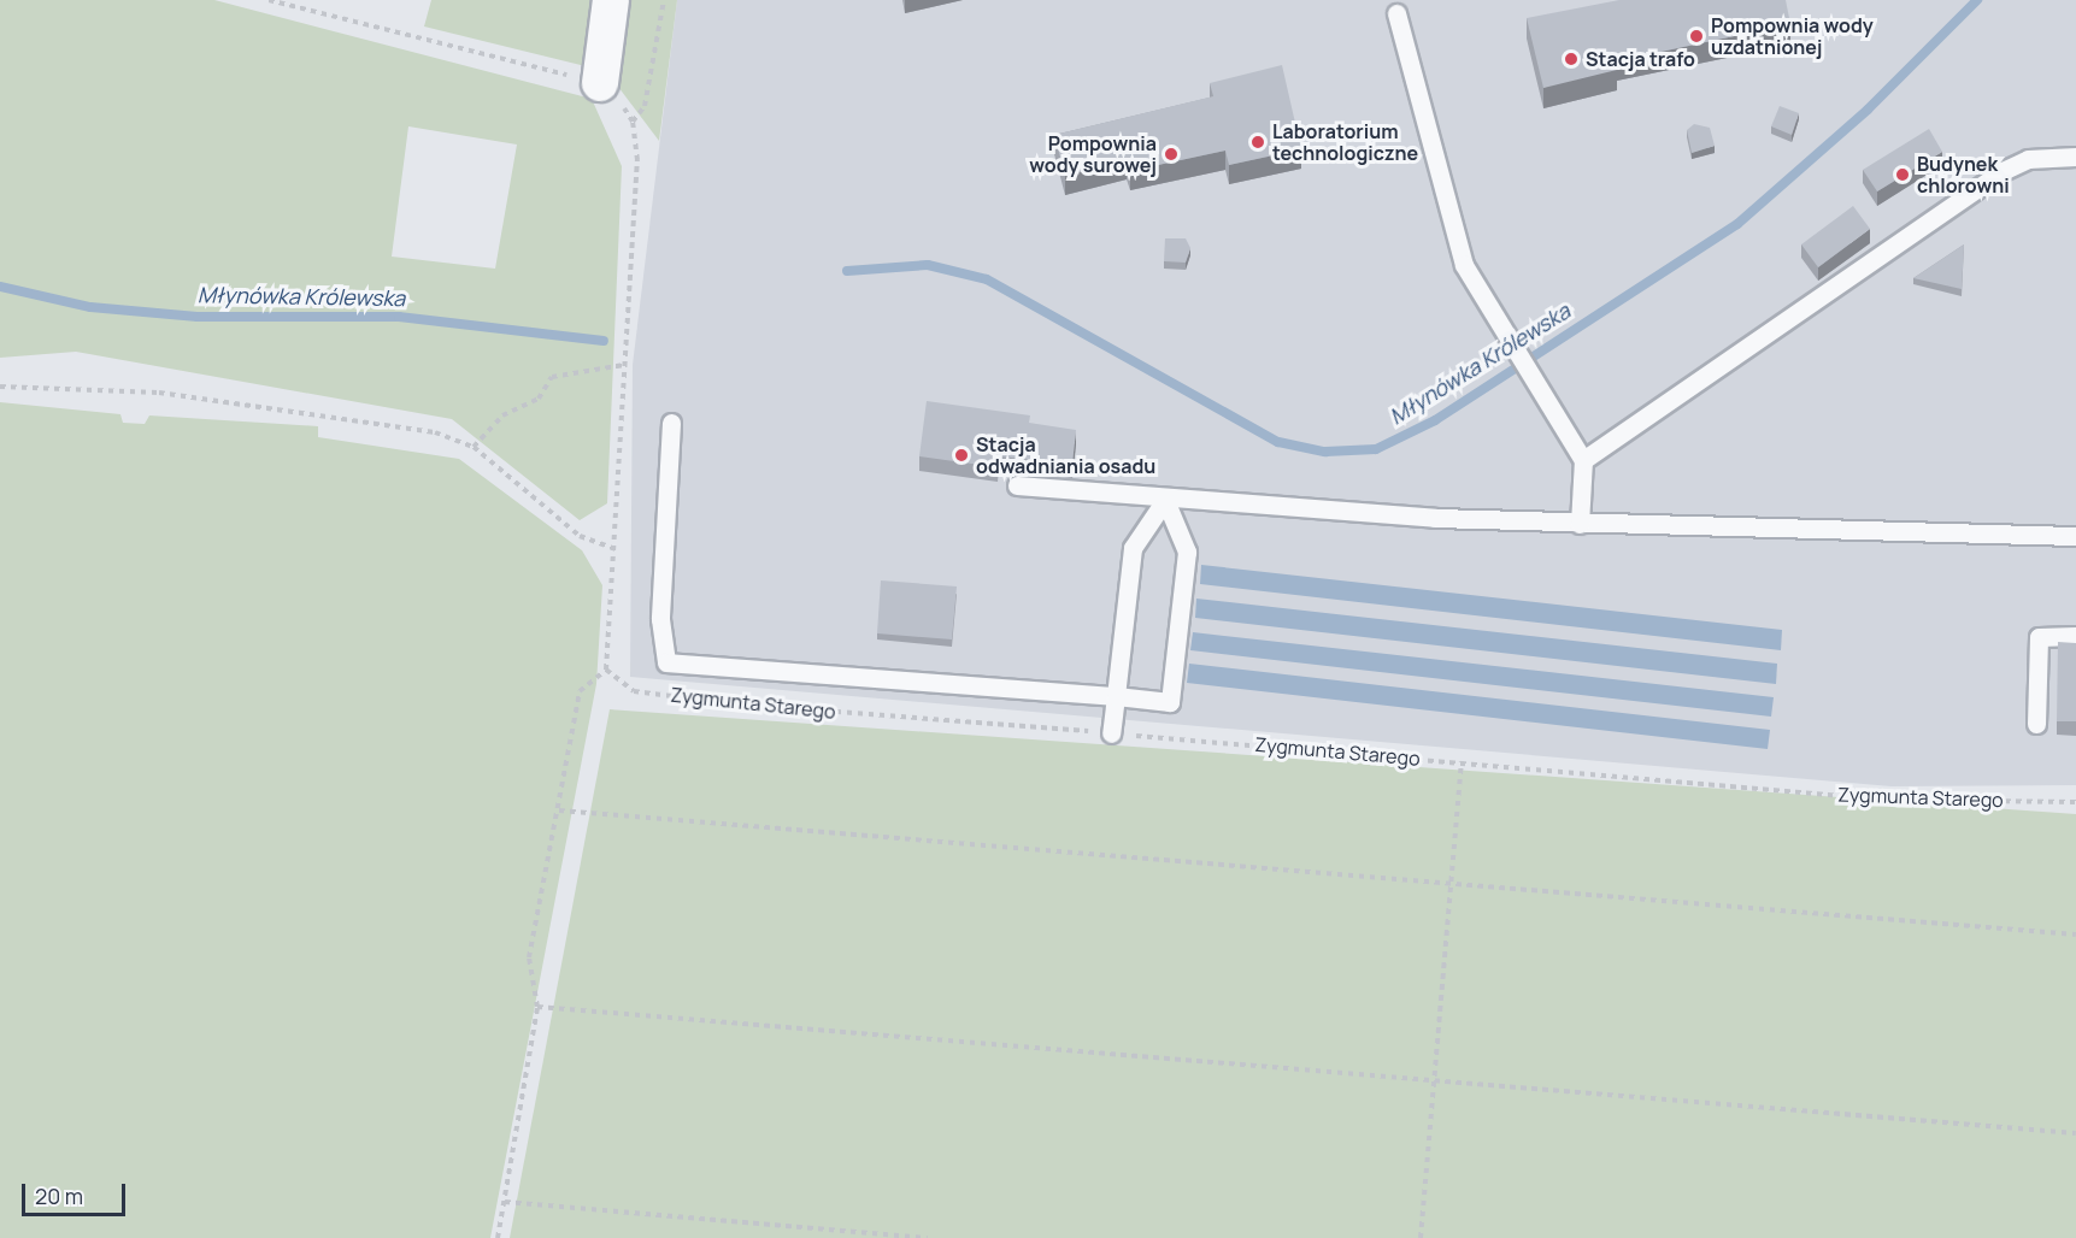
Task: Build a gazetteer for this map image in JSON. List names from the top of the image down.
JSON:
{
  "streets": {
    "path": ["Zygmunta Starego"]
  },
  "water": ["Młynówka Królewska"],
  "places": [
    "Pompownia wody uzdatnionej",
    "Stacja trafo",
    "Laboratorium technologiczne",
    "Pompownia wody surowej",
    "Budynek chlorowni",
    "Stacja odwadniania osadu"
  ],
  "scale_bar": "20 m"
}
